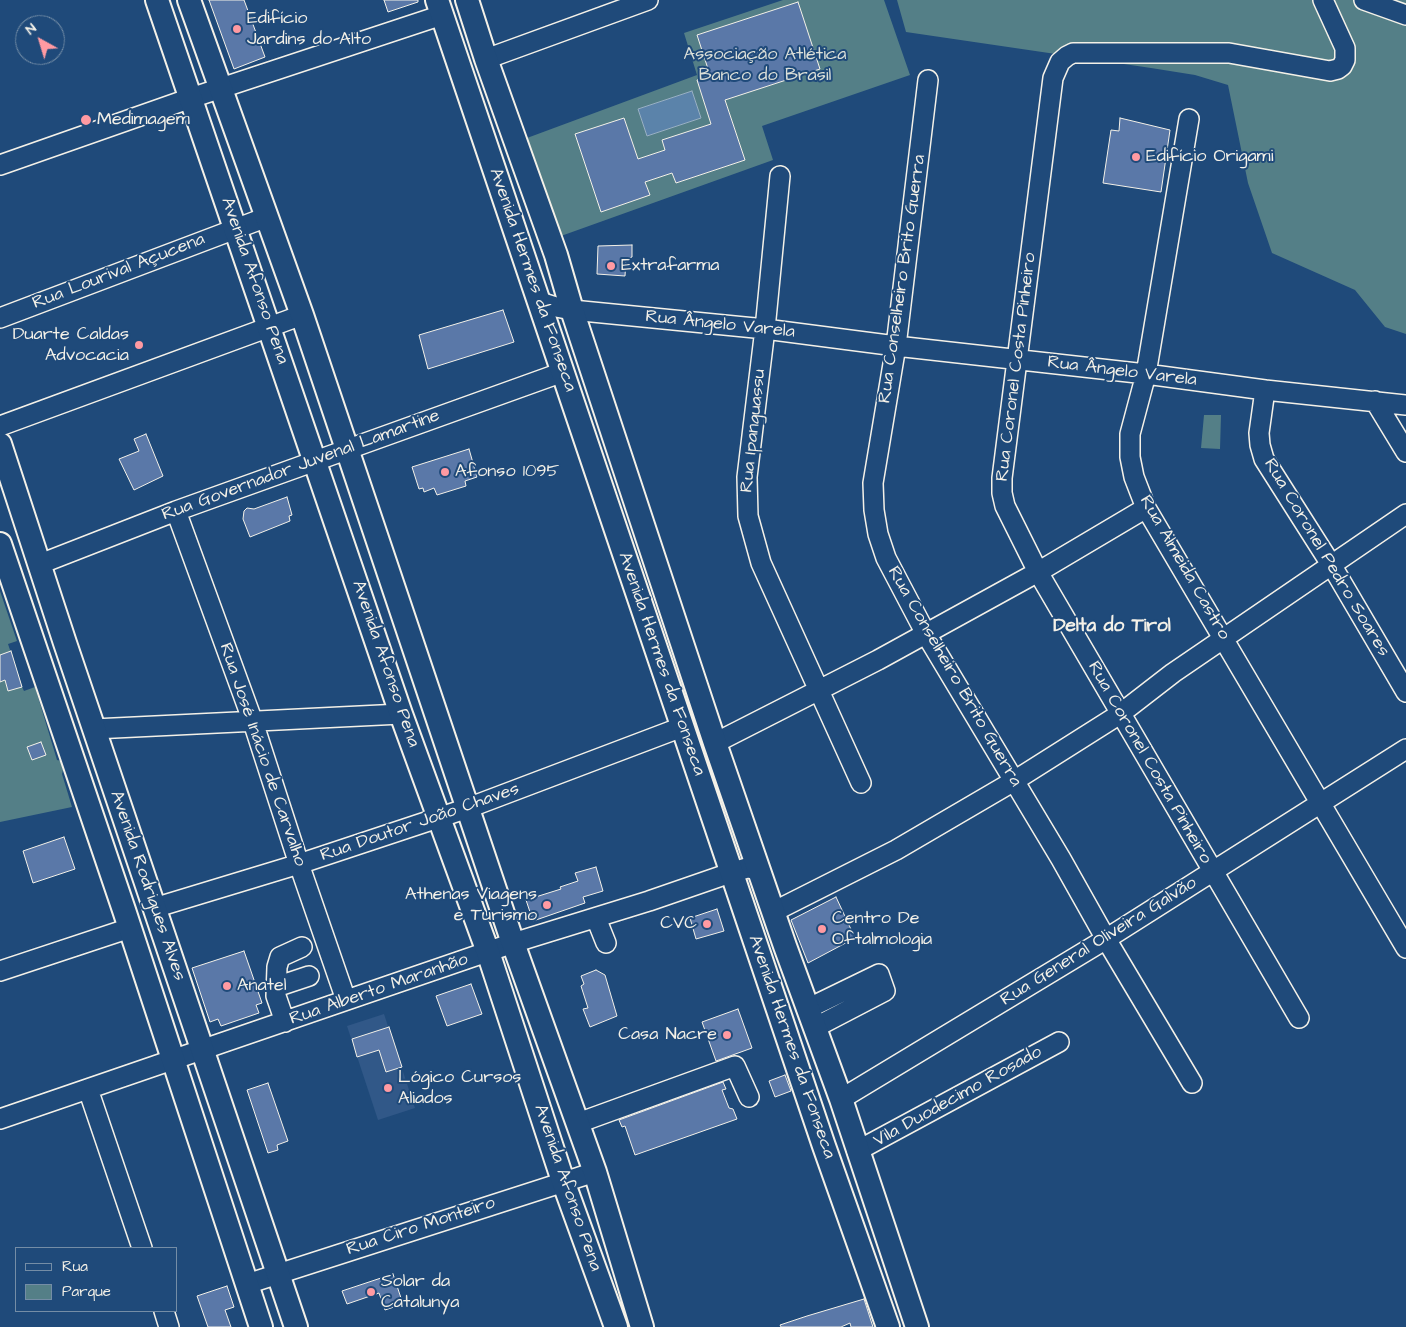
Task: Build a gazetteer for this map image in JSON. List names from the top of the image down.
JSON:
{
  "streets": {
    "main road": ["Avenida Hermes da Fonseca", "Avenida Afonso Pena", "Avenida Rodrigues Alves"],
    "street": [
      "Rua Lourival Açucena",
      "Rua Conselheiro Brito Guerra",
      "Rua Ângelo Varela",
      "Rua Coronel Costa Pinheiro",
      "Rua Ipanguassu",
      "Rua Governador Juvenal Lamartine",
      "Rua Coronel Pedro Soares",
      "Rua Almeida Castro",
      "Rua José Inácio de Carvalho",
      "Rua Doutor João Chaves",
      "Rua General Oliveira Galvão",
      "Rua Alberto Maranhão",
      "Vila Duodecimo Rosado",
      "Rua Ciro Monteiro"
    ]
  },
  "crossings": [
    ["Rua Lourival Açucena", "Avenida Afonso Pena"],
    ["Rua Conselheiro Brito Guerra", "Rua Ângelo Varela"],
    ["Rua Conselheiro Brito Guerra", "Rua General Oliveira Galvão"],
    ["Avenida Hermes da Fonseca", "Rua Ângelo Varela"],
    ["Avenida Hermes da Fonseca", "Rua Governador Juvenal Lamartine"],
    ["Avenida Hermes da Fonseca", "Rua Doutor João Chaves"],
    ["Avenida Hermes da Fonseca", "Rua General Oliveira Galvão"],
    ["Avenida Hermes da Fonseca", "Rua Alberto Maranhão"],
    ["Avenida Hermes da Fonseca", "Vila Duodecimo Rosado"],
    ["Avenida Afonso Pena", "Rua Governador Juvenal Lamartine"],
    ["Avenida Afonso Pena", "Rua Doutor João Chaves"],
    ["Avenida Afonso Pena", "Rua Alberto Maranhão"],
    ["Avenida Afonso Pena", "Rua Ciro Monteiro"],
    ["Rua Ângelo Varela", "Rua Coronel Costa Pinheiro"],
    ["Rua Ângelo Varela", "Rua Ipanguassu"],
    ["Rua Ângelo Varela", "Rua Coronel Pedro Soares"],
    ["Rua Ângelo Varela", "Rua Almeida Castro"],
    ["Rua Coronel Costa Pinheiro", "Rua General Oliveira Galvão"],
    ["Rua Governador Juvenal Lamartine", "Rua José Inácio de Carvalho"],
    ["Rua Governador Juvenal Lamartine", "Avenida Rodrigues Alves"],
    ["Rua Almeida Castro", "Rua General Oliveira Galvão"],
    ["Rua José Inácio de Carvalho", "Rua Doutor João Chaves"],
    ["Rua José Inácio de Carvalho", "Rua Alberto Maranhão"],
    ["Rua Doutor João Chaves", "Avenida Rodrigues Alves"],
    ["Avenida Rodrigues Alves", "Rua Alberto Maranhão"],
    ["Avenida Rodrigues Alves", "Rua Ciro Monteiro"]
  ],
  "districts": ["Delta do Tirol"],
  "parks": ["Associação Atlética Banco do Brasil"],
  "places": [
    "Edifício Jardins do Alto",
    "Medimagem",
    "Edifício Origami",
    "Extrafarma",
    "Duarte Caldas Advocacia",
    "Afonso 1095",
    "Athenas Viagens e Turismo",
    "CVC",
    "Centro De Oftalmologia",
    "Anatel",
    "Casa Nacre",
    "Lógico Cursos Aliados",
    "Solar da Catalunya"
  ],
  "legend": ["Rua", "Parque"],
  "north": "top left"
}
